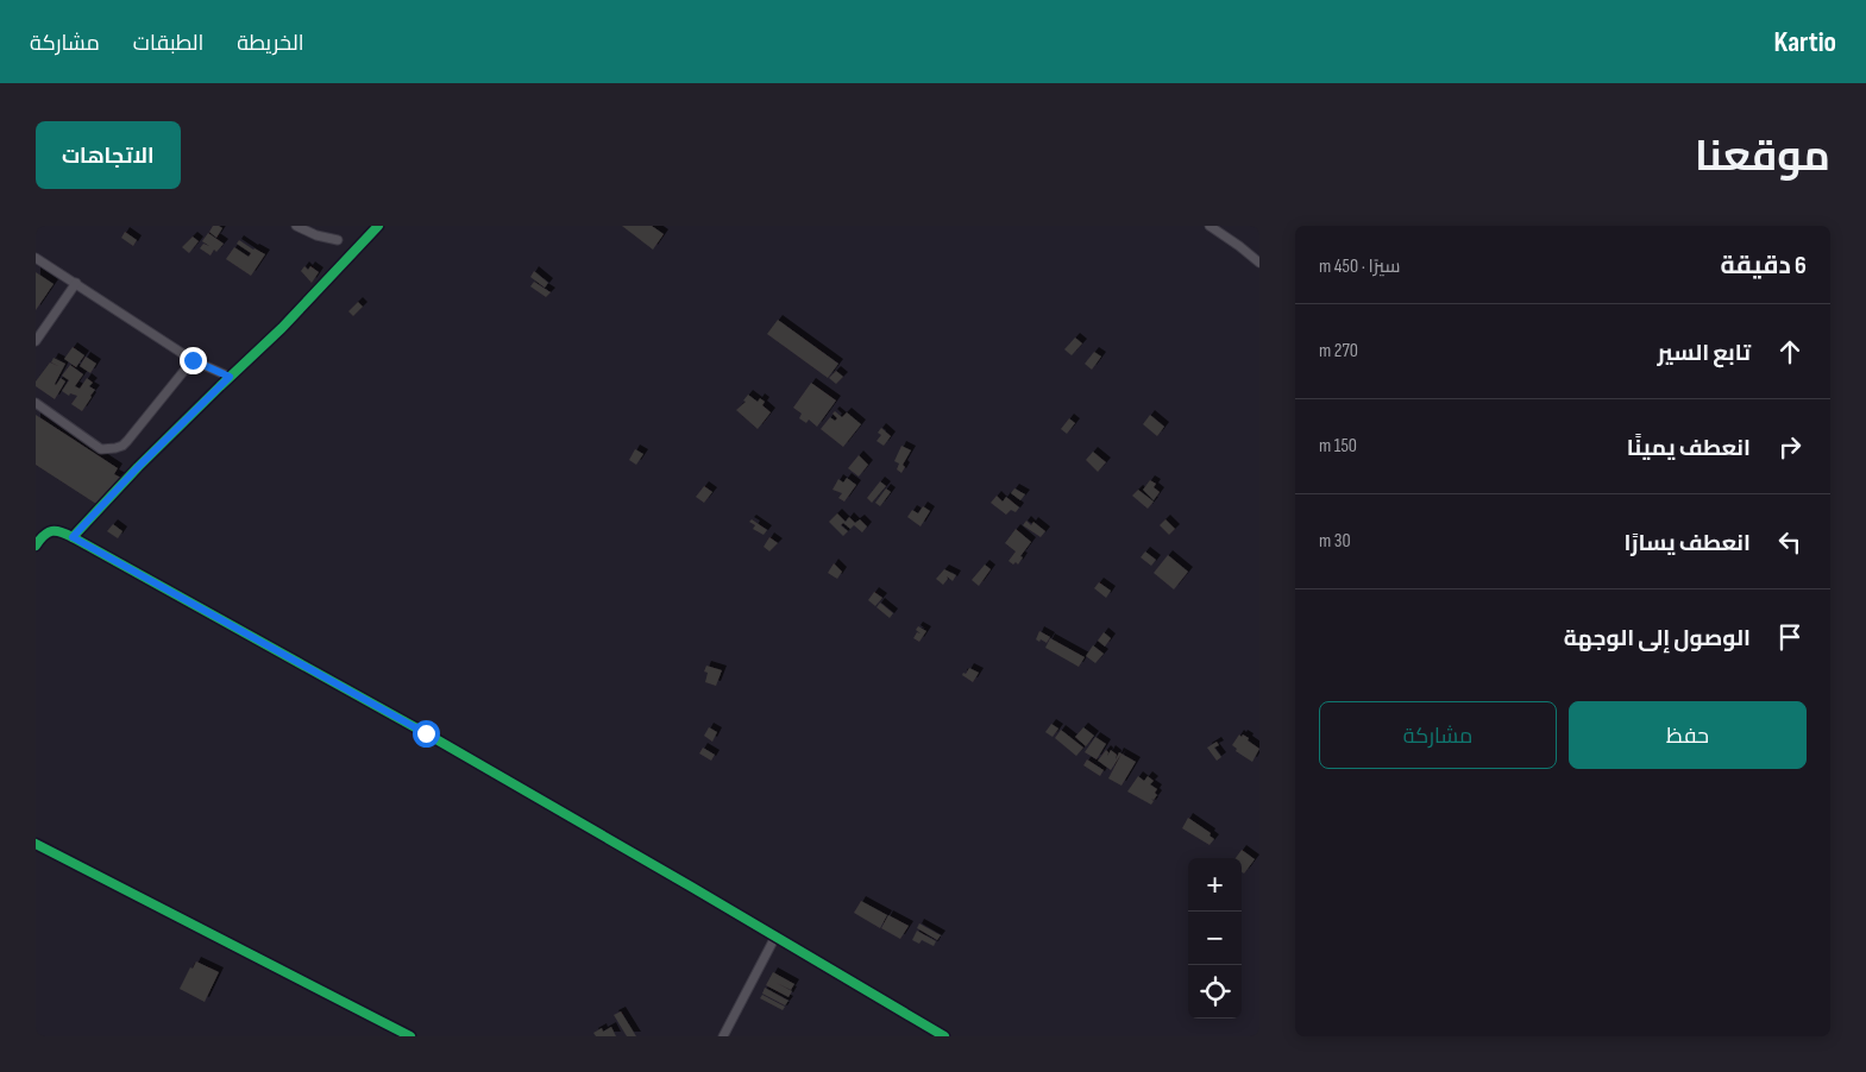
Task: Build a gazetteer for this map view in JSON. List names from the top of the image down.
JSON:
{
  "page": {
    "header": "Kartio",
    "nav": ["الخريطة", "الطبقات", "مشاركة"],
    "title": "موقعنا",
    "buttons": [
      "الاتجاهات",
      ["حفظ", "مشاركة"]
    ],
    "heading": ["6 دقيقة", "سيرًا · 450 m"],
    "list": [
      ["تابع السير", "270 m"],
      ["انعطف يمينًا", "150 m"],
      ["انعطف يسارًا", "30 m"],
      "الوصول إلى الوجهة"
    ],
    "map_buttons": ["+", "−"]
  }
}
